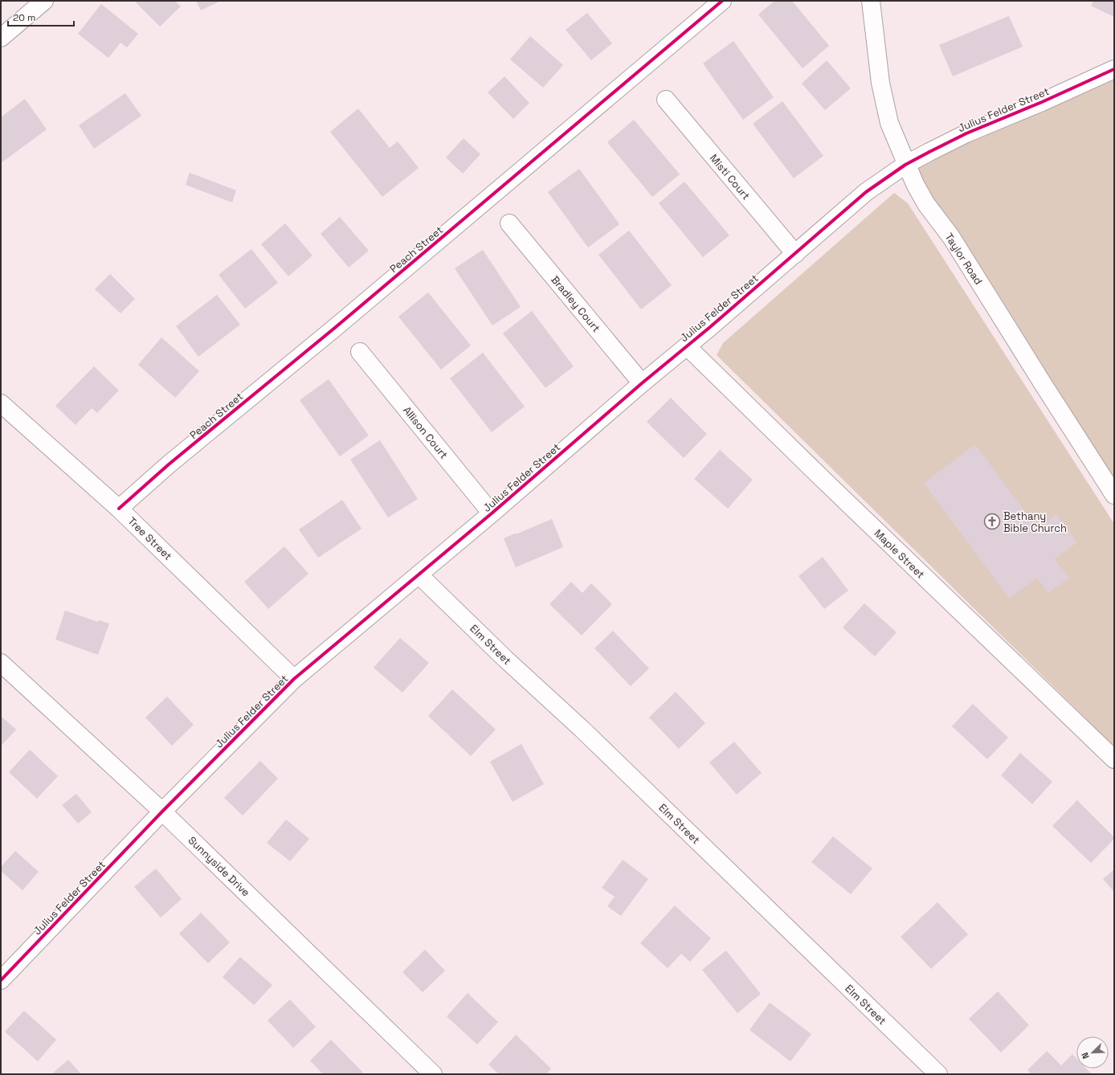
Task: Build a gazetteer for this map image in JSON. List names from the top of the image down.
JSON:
{
  "streets": {
    "street": [
      "Julius Felder Street",
      "Misti Court",
      "Peach Street",
      "Taylor Road",
      "Bradley Court",
      "Allison Court",
      "Tree Street",
      "Maple Street",
      "Elm Street",
      "Sunnyside Drive"
    ]
  },
  "crossings": [
    ["Julius Felder Street", "Misti Court"],
    ["Julius Felder Street", "Taylor Road"],
    ["Julius Felder Street", "Bradley Court"],
    ["Julius Felder Street", "Allison Court"],
    ["Julius Felder Street", "Tree Street"],
    ["Julius Felder Street", "Maple Street"],
    ["Julius Felder Street", "Elm Street"],
    ["Julius Felder Street", "Sunnyside Drive"],
    ["Peach Street", "Tree Street"]
  ],
  "places": {
    "church": ["Bethany Bible Church"]
  },
  "scale_bar": "20 m",
  "north": "bottom left"
}
